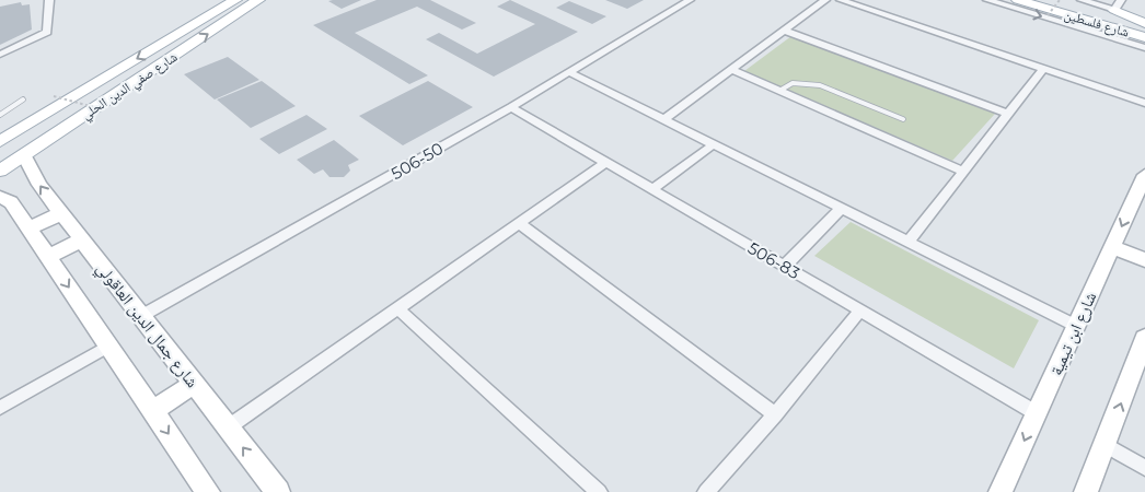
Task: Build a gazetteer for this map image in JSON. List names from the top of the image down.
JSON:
{
  "streets": {
    "main road": ["شارع فلسطين", "شارع صفي الدين الحلي"],
    "street": [
      "506-50",
      "506-83",
      "شارع جمال الدين العاقولي",
      "شارع ابن تيمية"
    ]
  },
  "crossings": [
    ["شارع صفي الدين الحلي", "شارع جمال الدين العاقولي"],
    ["506-50", "506-83"],
    ["506-50", "شارع جمال الدين العاقولي"],
    ["506-83", "شارع ابن تيمية"]
  ]
}
